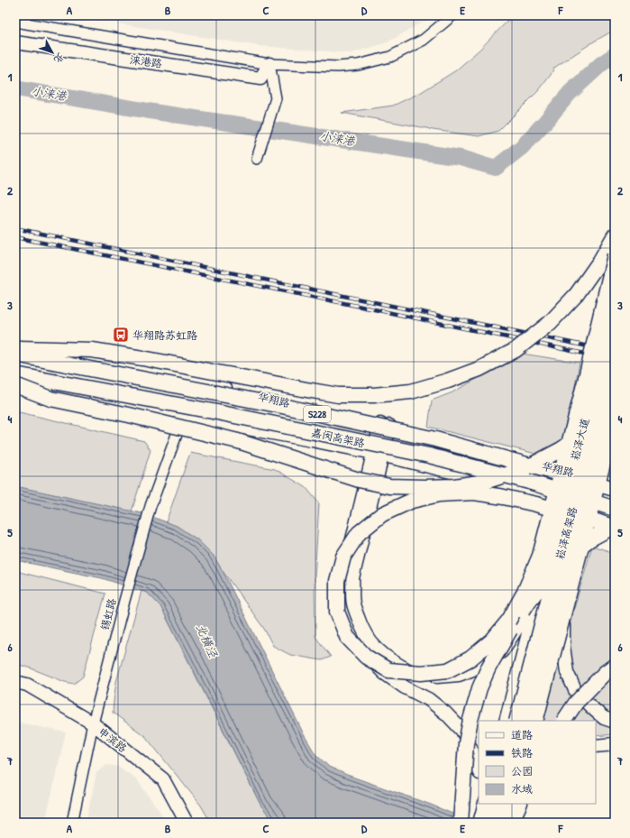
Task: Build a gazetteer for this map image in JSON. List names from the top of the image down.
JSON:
{
  "streets": {
    "highway": ["S228", "嘉闵高架路", "崧泽高架路"],
    "main road": [
      "涞港路",
      "华翔路",
      "崧泽大道",
      "申滨路"
    ],
    "street": ["锡虹路"]
  },
  "crossings": [
    ["锡虹路", "申滨路"]
  ],
  "water": ["小涞港", "北横泾"],
  "places": {
    "bus stop": ["华翔路苏虹路"]
  },
  "legend": [
    "道路",
    "铁路",
    "公园",
    "水域"
  ],
  "north": "bottom right",
  "grid": {
    "columns": [
      "A",
      "B",
      "C",
      "D",
      "E",
      "F"
    ],
    "rows": [
      "1",
      "2",
      "3",
      "4",
      "5",
      "6",
      "7"
    ]
  }
}
